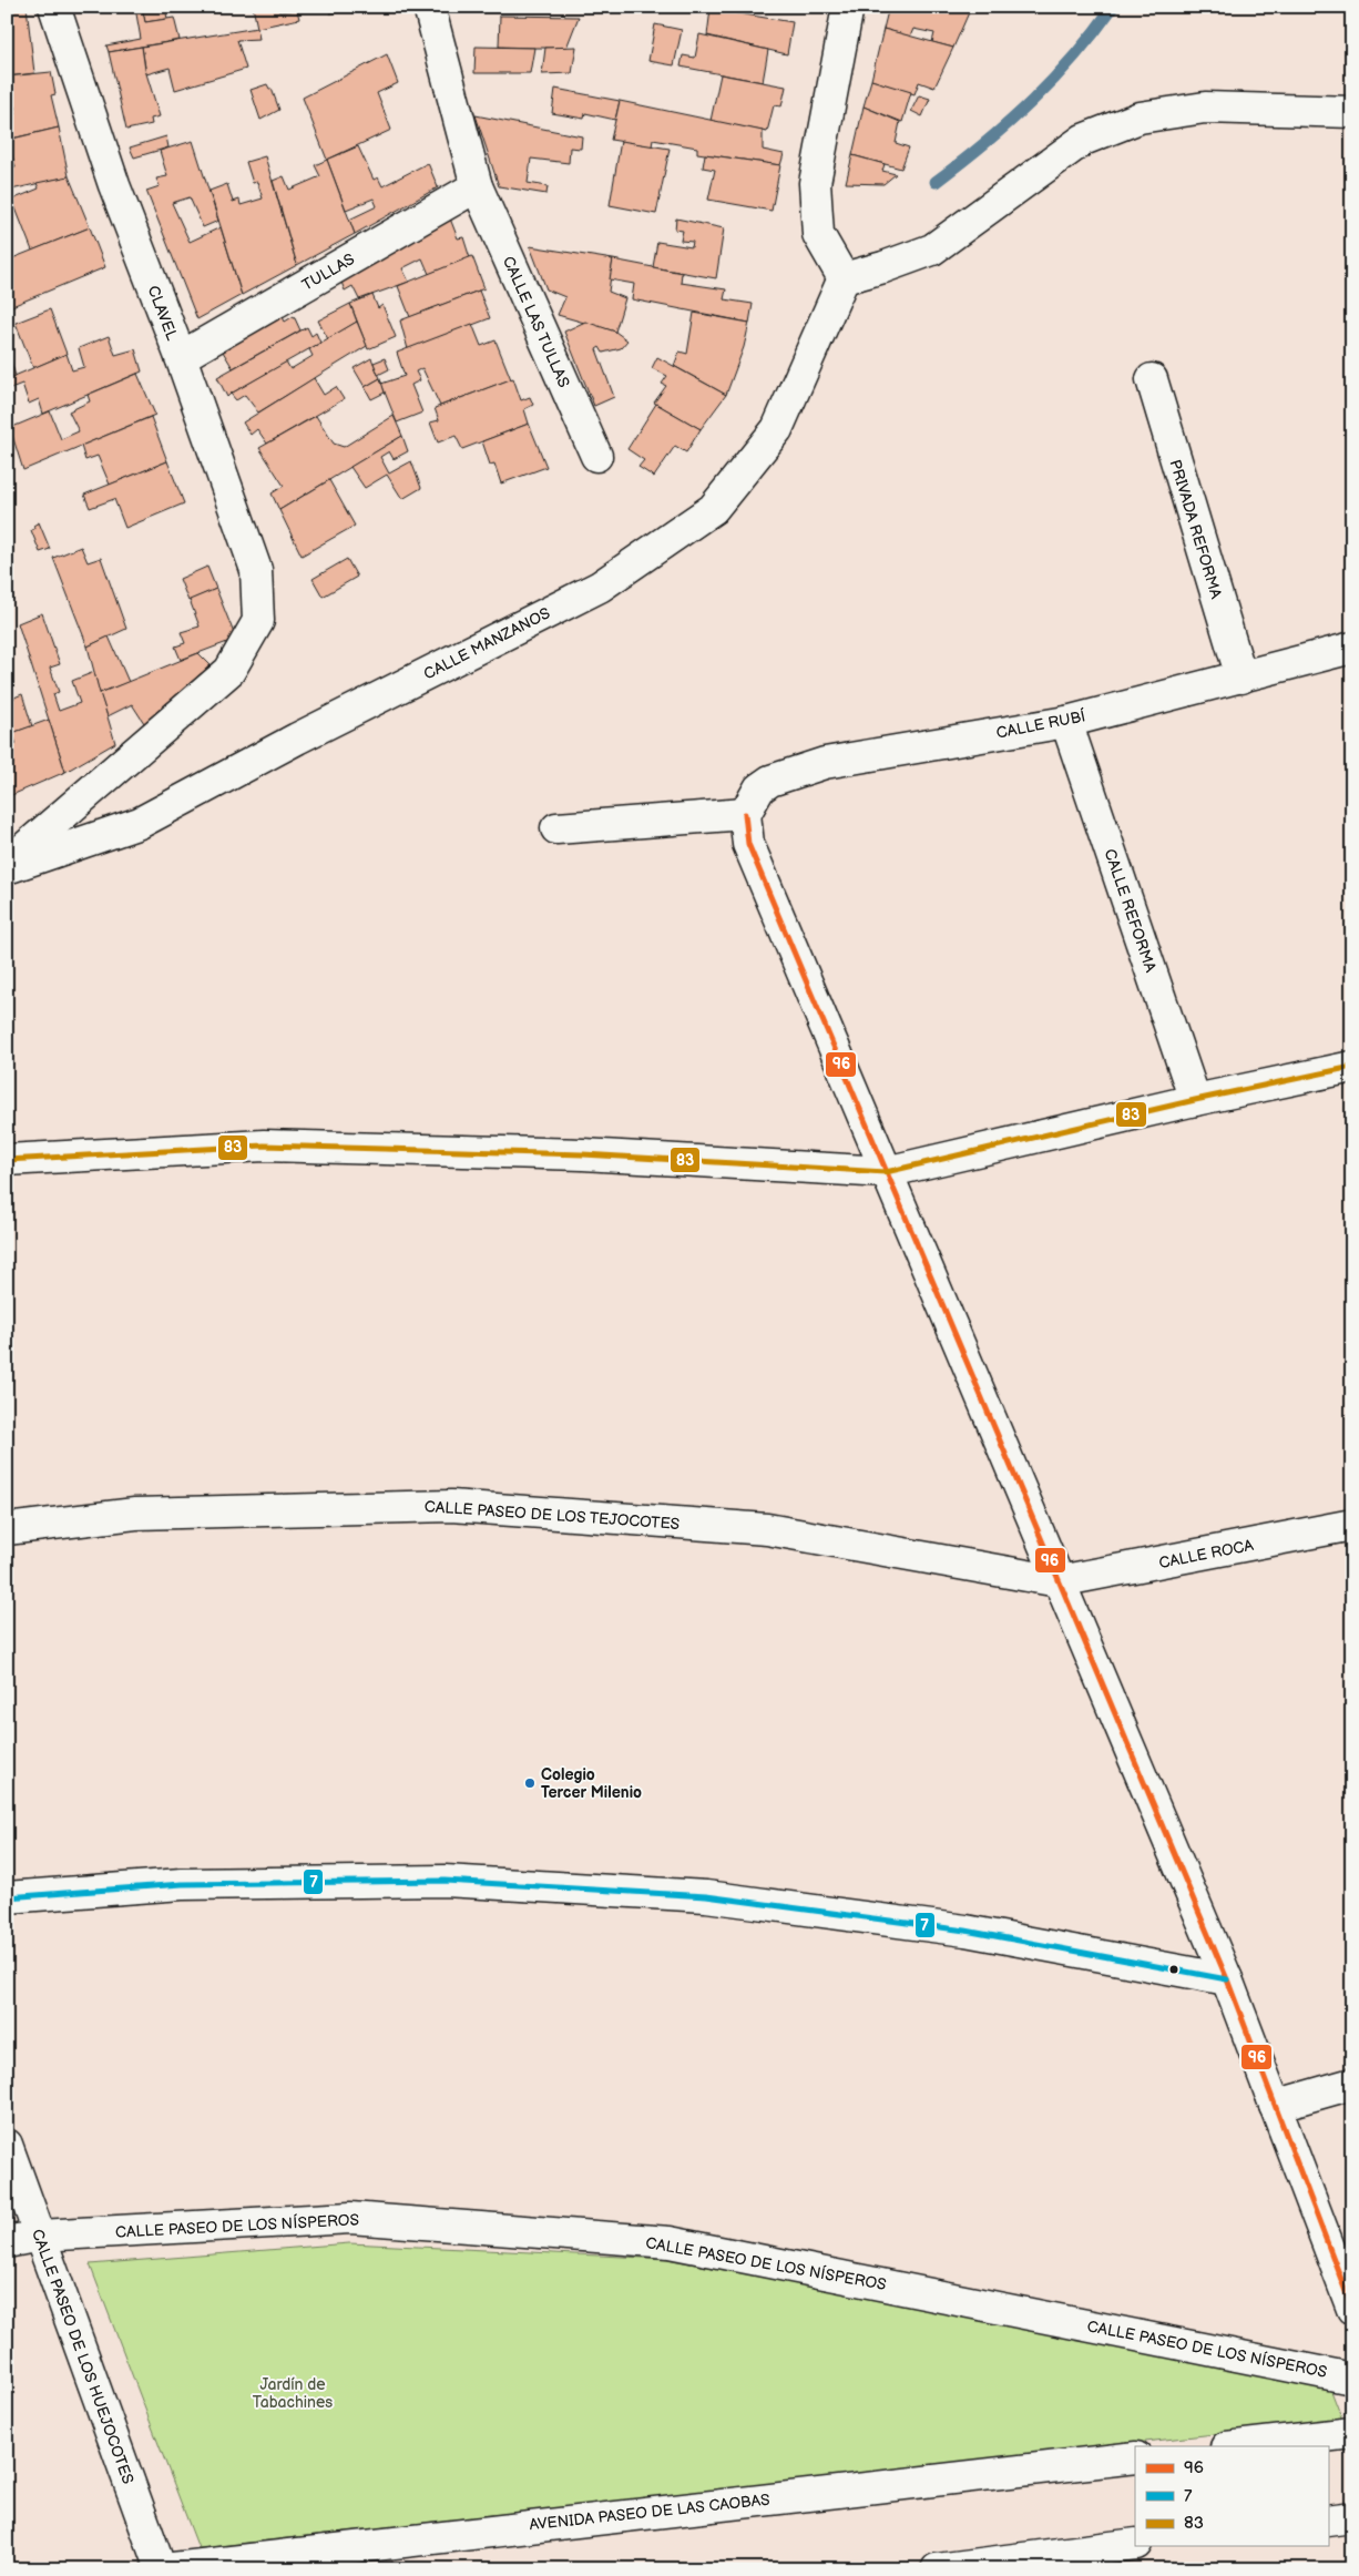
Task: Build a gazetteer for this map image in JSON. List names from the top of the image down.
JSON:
{
  "streets": {
    "street": [
      "TULLAS",
      "CLAVEL",
      "CALLE LAS TULLAS",
      "PRIVADA REFORMA",
      "CALLE MANZANOS",
      "CALLE RUBÍ",
      "CALLE REFORMA",
      "CALLE PASEO DE LOS TEJOCOTES",
      "CALLE ROCA",
      "CALLE PASEO DE LOS NÍSPEROS",
      "CALLE PASEO DE LOS HUEJOCOTES",
      "AVENIDA PASEO DE LAS CAOBAS"
    ]
  },
  "crossings": [
    ["TULLAS", "CLAVEL"],
    ["TULLAS", "CALLE LAS TULLAS"],
    ["PRIVADA REFORMA", "CALLE RUBÍ"],
    ["CALLE RUBÍ", "CALLE REFORMA"],
    ["CALLE PASEO DE LOS TEJOCOTES", "CALLE ROCA"],
    ["CALLE PASEO DE LOS NÍSPEROS", "CALLE PASEO DE LOS HUEJOCOTES"],
    ["CALLE PASEO DE LOS HUEJOCOTES", "AVENIDA PASEO DE LAS CAOBAS"]
  ],
  "parks": ["Jardín de Tabachines"],
  "places": ["Colegio Tercer Milenio"],
  "lines": ["transit line 96", "transit line 83", "transit line 7"],
  "legend": ["96", "7", "83"]
}
